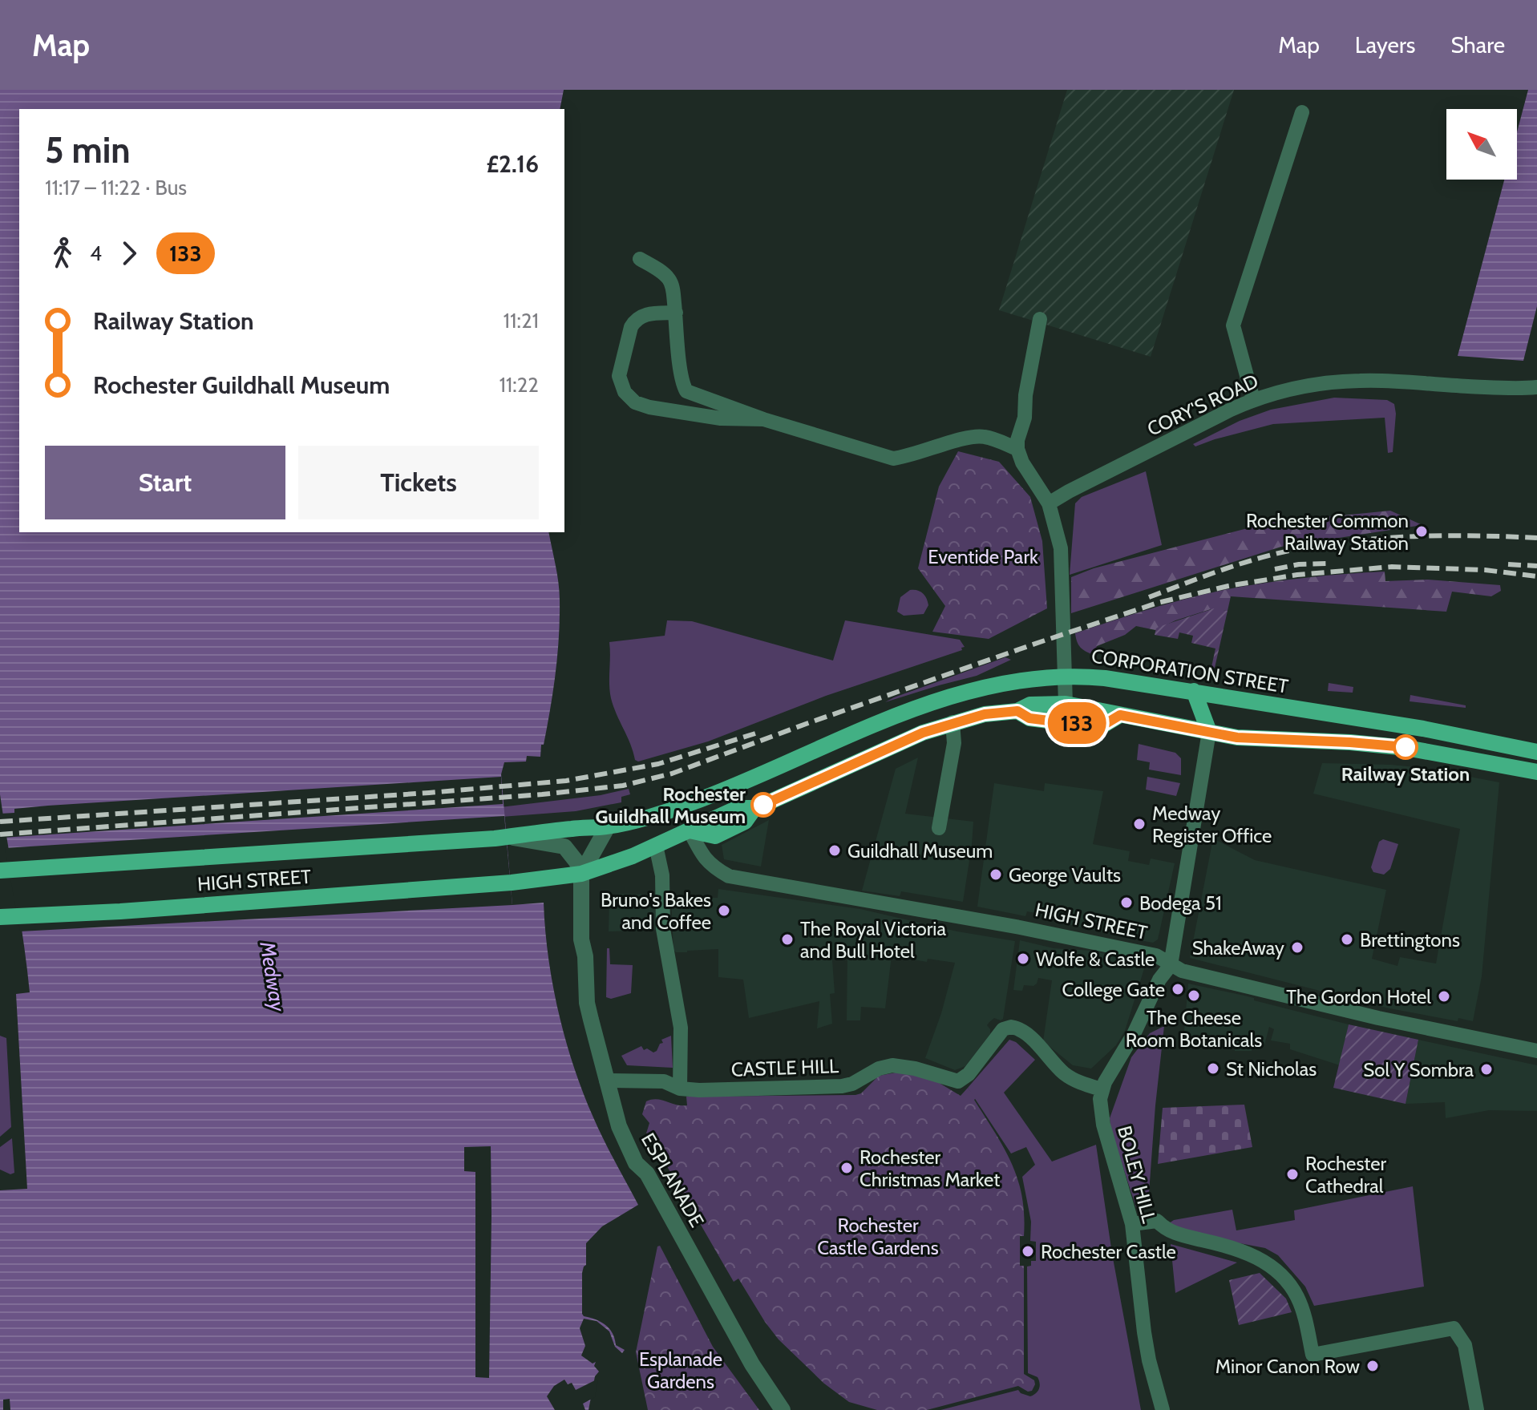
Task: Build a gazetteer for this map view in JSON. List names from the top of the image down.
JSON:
{
  "streets": {
    "main road": ["CORPORATION STREET", "HIGH STREET"],
    "street": [
      "CORY'S ROAD",
      "CASTLE HILL",
      "BOLEY HILL",
      "ESPLANADE"
    ]
  },
  "crossings": [
    ["CORPORATION STREET", "HIGH STREET"],
    ["CORPORATION STREET", "ESPLANADE"],
    ["HIGH STREET", "ESPLANADE"],
    ["CASTLE HILL", "BOLEY HILL"],
    ["CASTLE HILL", "ESPLANADE"]
  ],
  "water": ["Medway"],
  "parks": ["Eventide Park", "Rochester Castle Gardens", "Esplanade Gardens"],
  "places": [
    "Rochester Common Railway Station",
    "Railway Station",
    "Rochester Guildhall Museum",
    "Medway Register Office",
    "Guildhall Museum",
    "George Vaults",
    "Bodega 51",
    "Bruno's Bakes and Coffee",
    "The Royal Victoria and Bull Hotel",
    "Brettingtons",
    "ShakeAway",
    "Wolfe & Castle",
    "College Gate",
    "The Cheese Room Botanicals",
    "The Gordon Hotel",
    "St Nicholas",
    "Sol Y Sombra",
    "Rochester Christmas Market",
    "Rochester Cathedral",
    "Rochester Castle",
    "Minor Canon Row"
  ],
  "lines": ["bus line 133"],
  "north": "top left",
  "page": {
    "header": "Map",
    "nav": ["Map", "Layers", "Share"],
    "on_map": "133",
    "heading": ["5 min", "11:17 – 11:22 · Bus", "£2.16"],
    "legs": ["4", "133"],
    "list": [
      {
        "name": "Railway Station",
        "value": "11:21"
      },
      {
        "name": "Rochester Guildhall Museum",
        "value": "11:22"
      }
    ],
    "buttons": ["Start", "Tickets"]
  }
}
